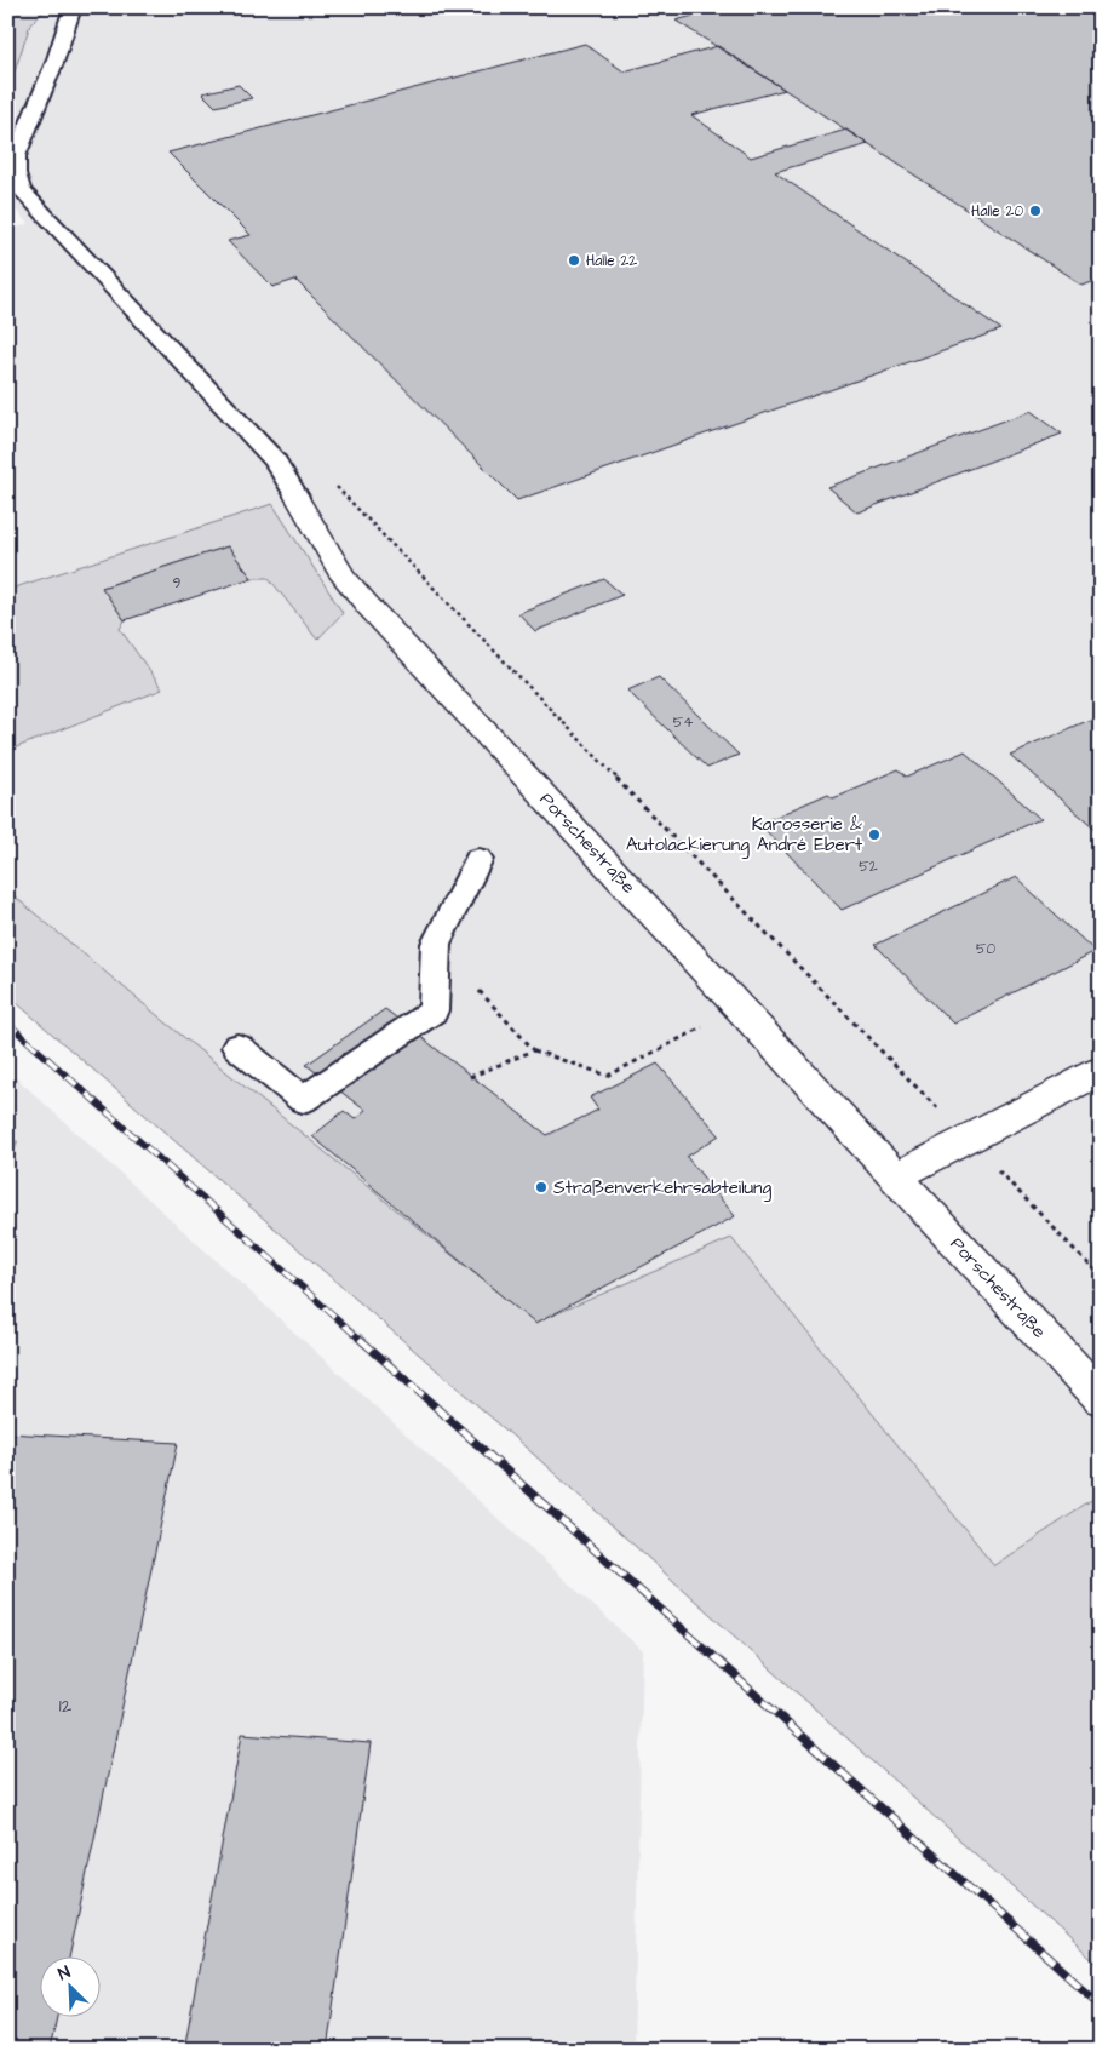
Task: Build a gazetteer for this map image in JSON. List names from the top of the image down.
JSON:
{
  "streets": {
    "street": ["Porschestraße"]
  },
  "places": [
    "Halle 20",
    "Halle 22",
    "Karosserie & Autolackierung André Ebert",
    "Straßenverkehrsabteilung"
  ],
  "house_numbers": [
    "9",
    "54",
    "52",
    "50",
    "12"
  ],
  "north": "top left"
}
